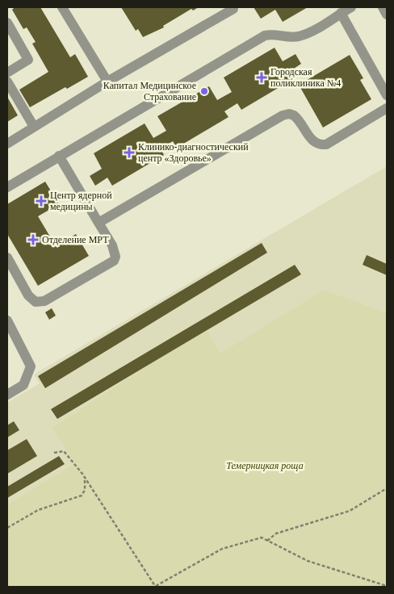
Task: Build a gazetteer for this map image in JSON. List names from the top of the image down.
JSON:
{
  "parks": ["Темерницкая роща"],
  "places": {
    "health": [
      "Городская поликлиника №4",
      "Клинико-диагностический центр «Здоровье»",
      "Центр ядерной медицины",
      "Отделение МРТ"
    ],
    "other": ["Капитал Медицинское Страхование"]
  }
}
